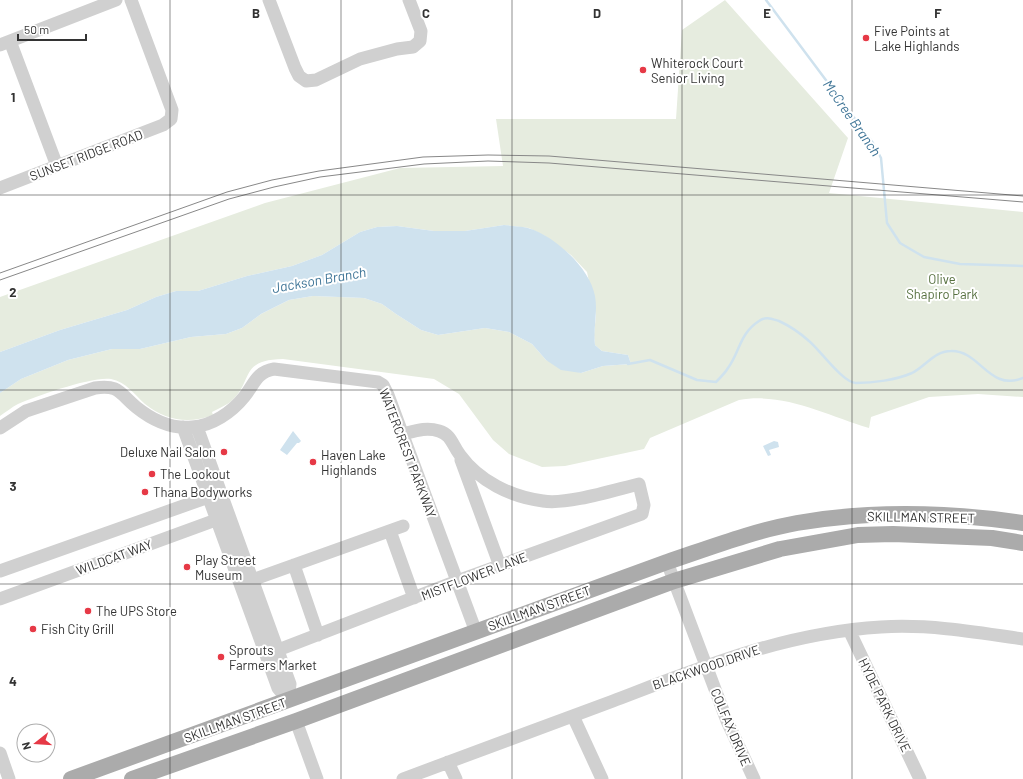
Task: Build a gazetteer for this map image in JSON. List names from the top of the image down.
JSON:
{
  "streets": {
    "main road": ["SKILLMAN STREET"],
    "street": [
      "SUNSET RIDGE ROAD",
      "WATERCREST PARKWAY",
      "WILDCAT WAY",
      "MISTFLOWER LANE",
      "BLACKWOOD DRIVE",
      "HYDE PARK DRIVE",
      "COLFAX DRIVE"
    ]
  },
  "crossings": [
    ["WATERCREST PARKWAY", "SKILLMAN STREET"],
    ["WATERCREST PARKWAY", "MISTFLOWER LANE"],
    ["SKILLMAN STREET", "COLFAX DRIVE"],
    ["BLACKWOOD DRIVE", "HYDE PARK DRIVE"],
    ["BLACKWOOD DRIVE", "COLFAX DRIVE"]
  ],
  "water": ["McCree Branch", "Jackson Branch"],
  "parks": ["Olive Shapiro Park"],
  "places": [
    "Five Points at Lake Highlands",
    "Whiterock Court Senior Living",
    "Deluxe Nail Salon",
    "Haven Lake Highlands",
    "The Lookout",
    "Thana Bodyworks",
    "Play Street Museum",
    "The UPS Store",
    "Fish City Grill",
    "Sprouts Farmers Market"
  ],
  "scale_bar": "50 m",
  "north": "left",
  "grid": {
    "columns": [
      "B",
      "C",
      "D",
      "E",
      "F"
    ],
    "rows": [
      "1",
      "2",
      "3",
      "4"
    ]
  }
}
